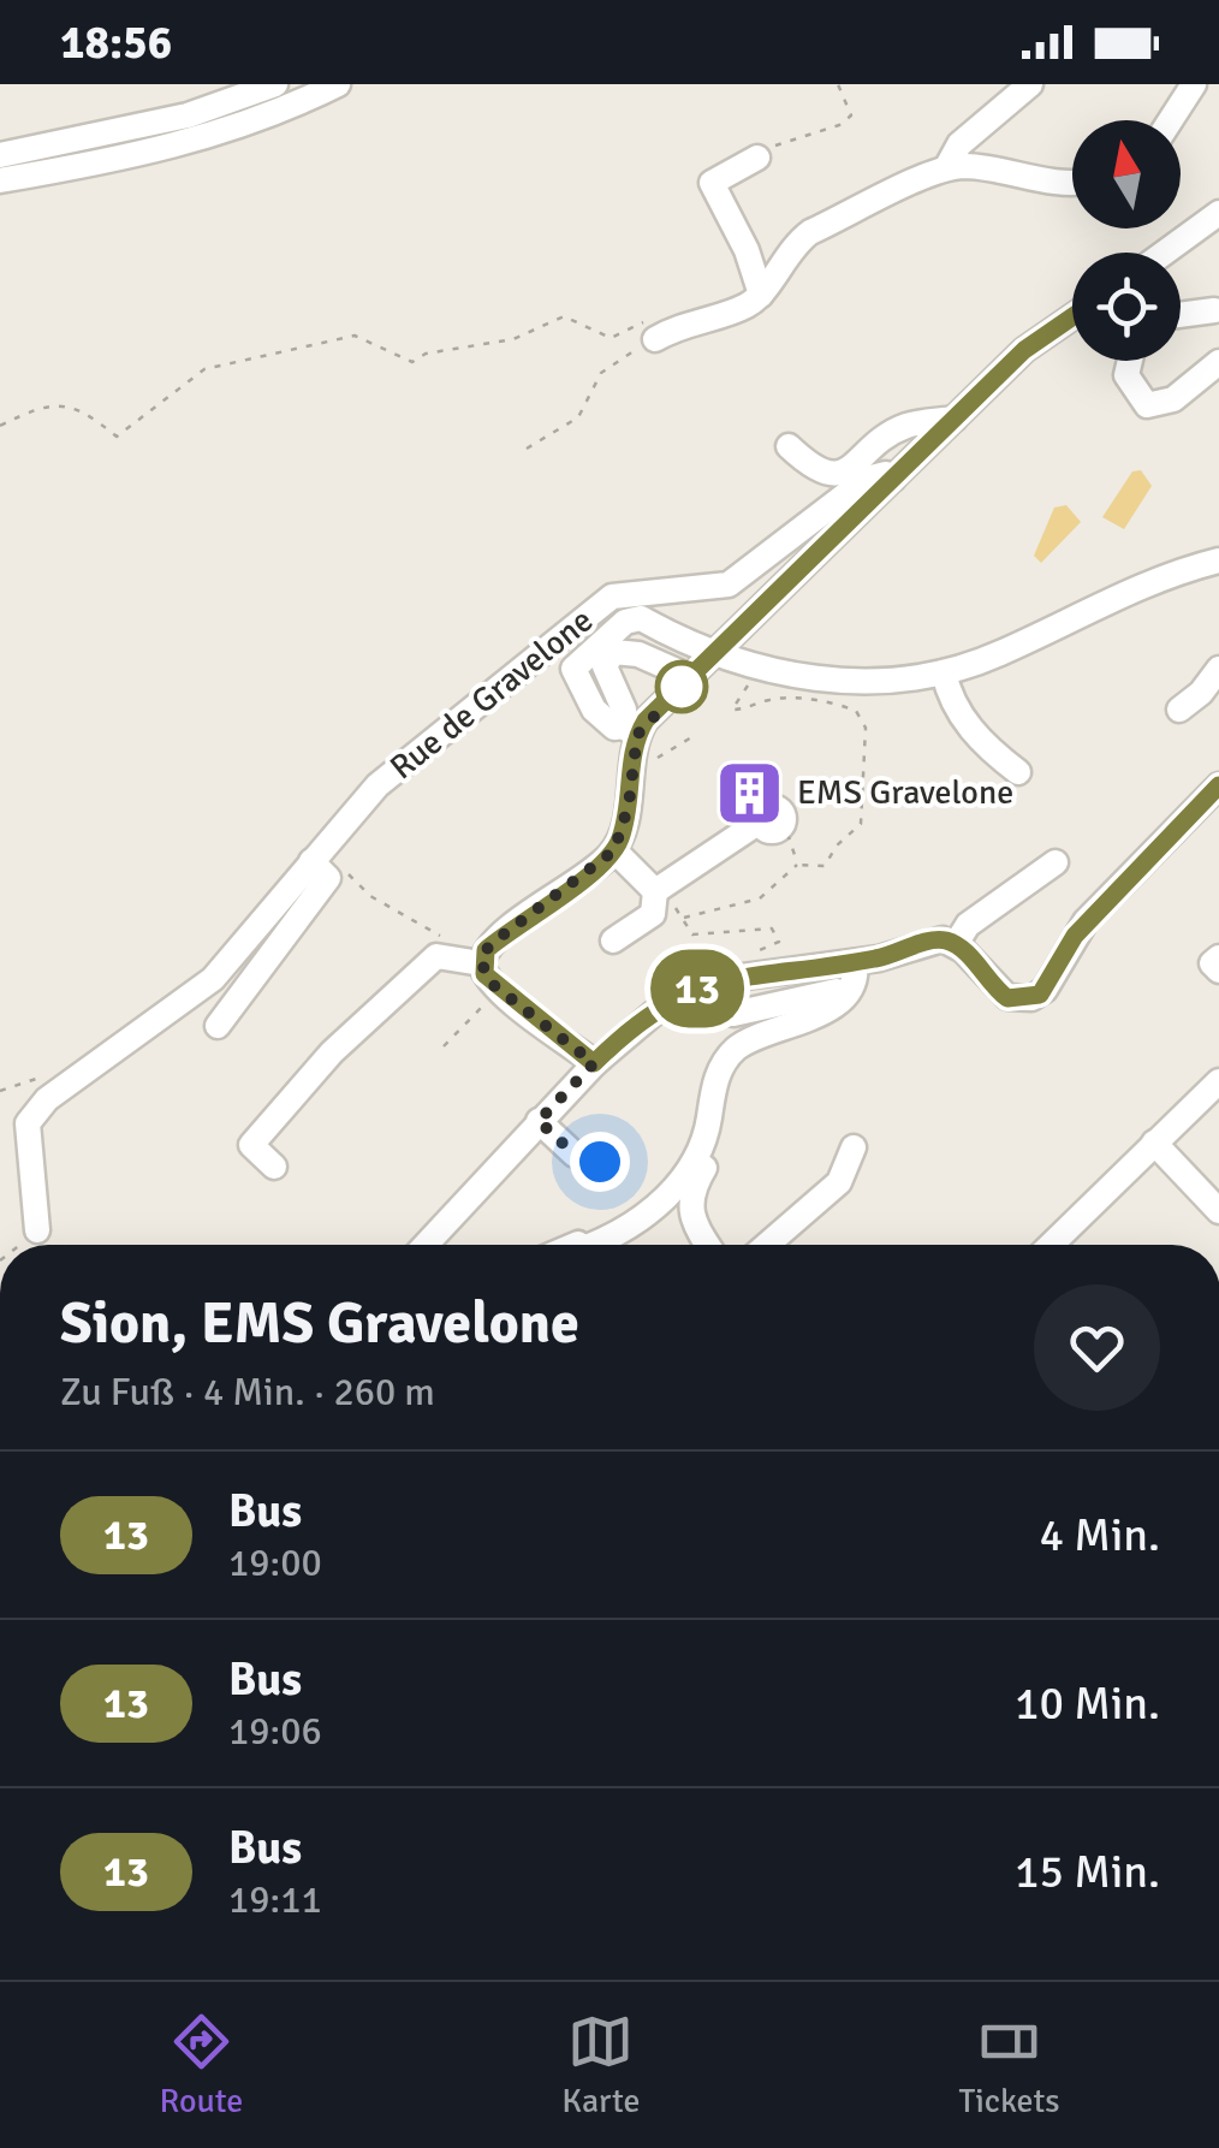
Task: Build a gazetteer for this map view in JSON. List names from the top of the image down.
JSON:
{
  "streets": {
    "street": ["Rue de Gravelone"]
  },
  "places": {
    "building": ["EMS Gravelone"]
  },
  "lines": ["bus line 13"],
  "north": "top",
  "page": {
    "status": "18:56",
    "on_map": "13",
    "heading": ["Sion, EMS Gravelone", "Zu Fuß · 4 Min. · 260 m"],
    "list": [
      {
        "mark": "13",
        "name": "Bus",
        "note": "19:00",
        "value": "4 Min."
      },
      {
        "mark": "13",
        "name": "Bus",
        "note": "19:06",
        "value": "10 Min."
      },
      {
        "mark": "13",
        "name": "Bus",
        "note": "19:11",
        "value": "15 Min."
      }
    ],
    "tabs": ["Route", "Karte", "Tickets"]
  }
}
